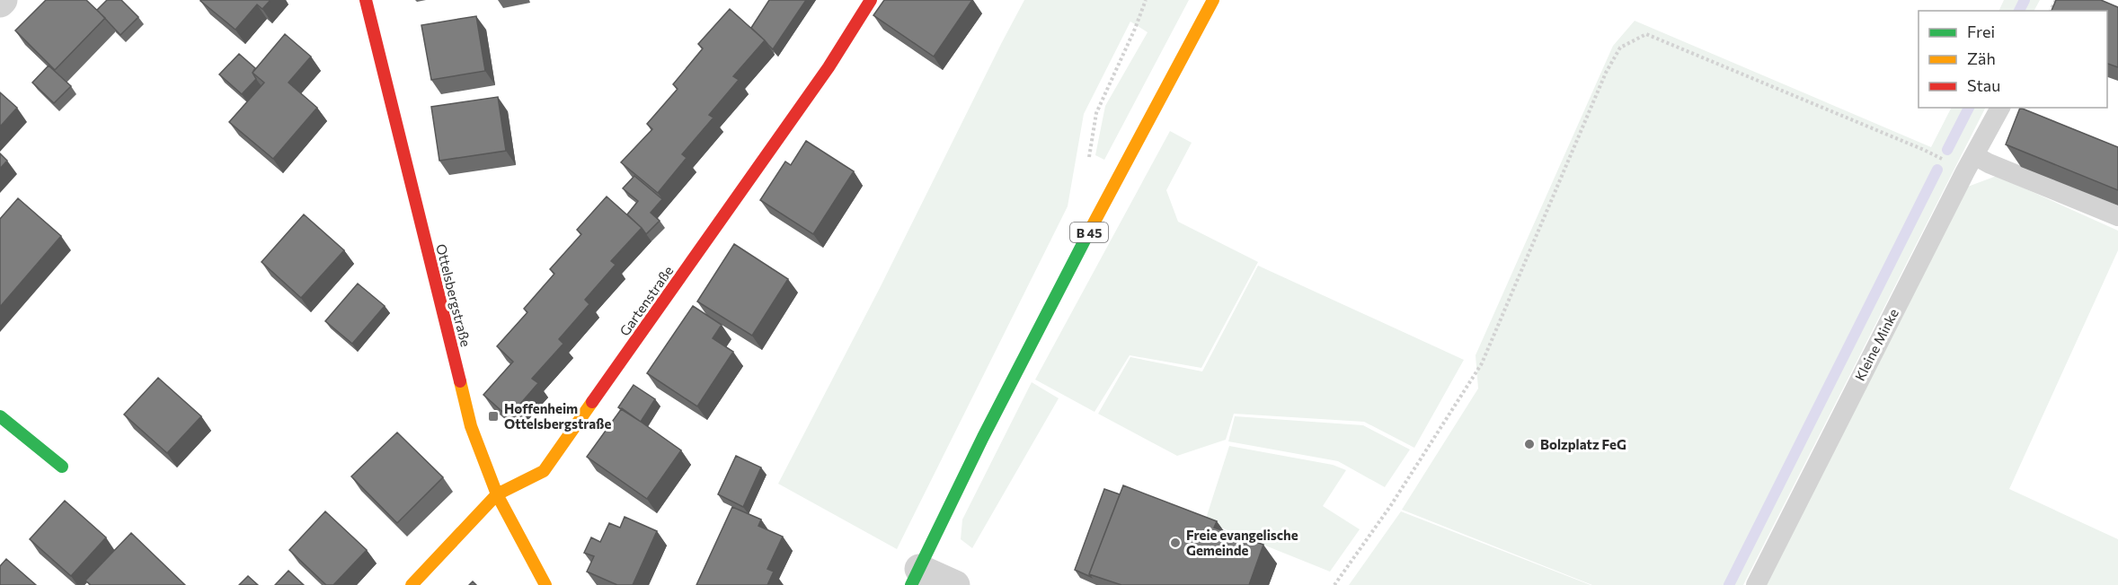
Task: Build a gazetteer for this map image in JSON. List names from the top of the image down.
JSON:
{
  "streets": {
    "street": ["B 45", "Ottelsbergstraße", "Gartenstraße"],
    "lane": ["Kleine Minke"]
  },
  "crossings": [
    ["Ottelsbergstraße", "Gartenstraße"]
  ],
  "places": {
    "transit": ["Hoffenheim Ottelsbergstraße"],
    "other": ["Bolzplatz FeG", "Freie evangelische Gemeinde"]
  },
  "legend": ["Frei", "Zäh", "Stau"]
}
